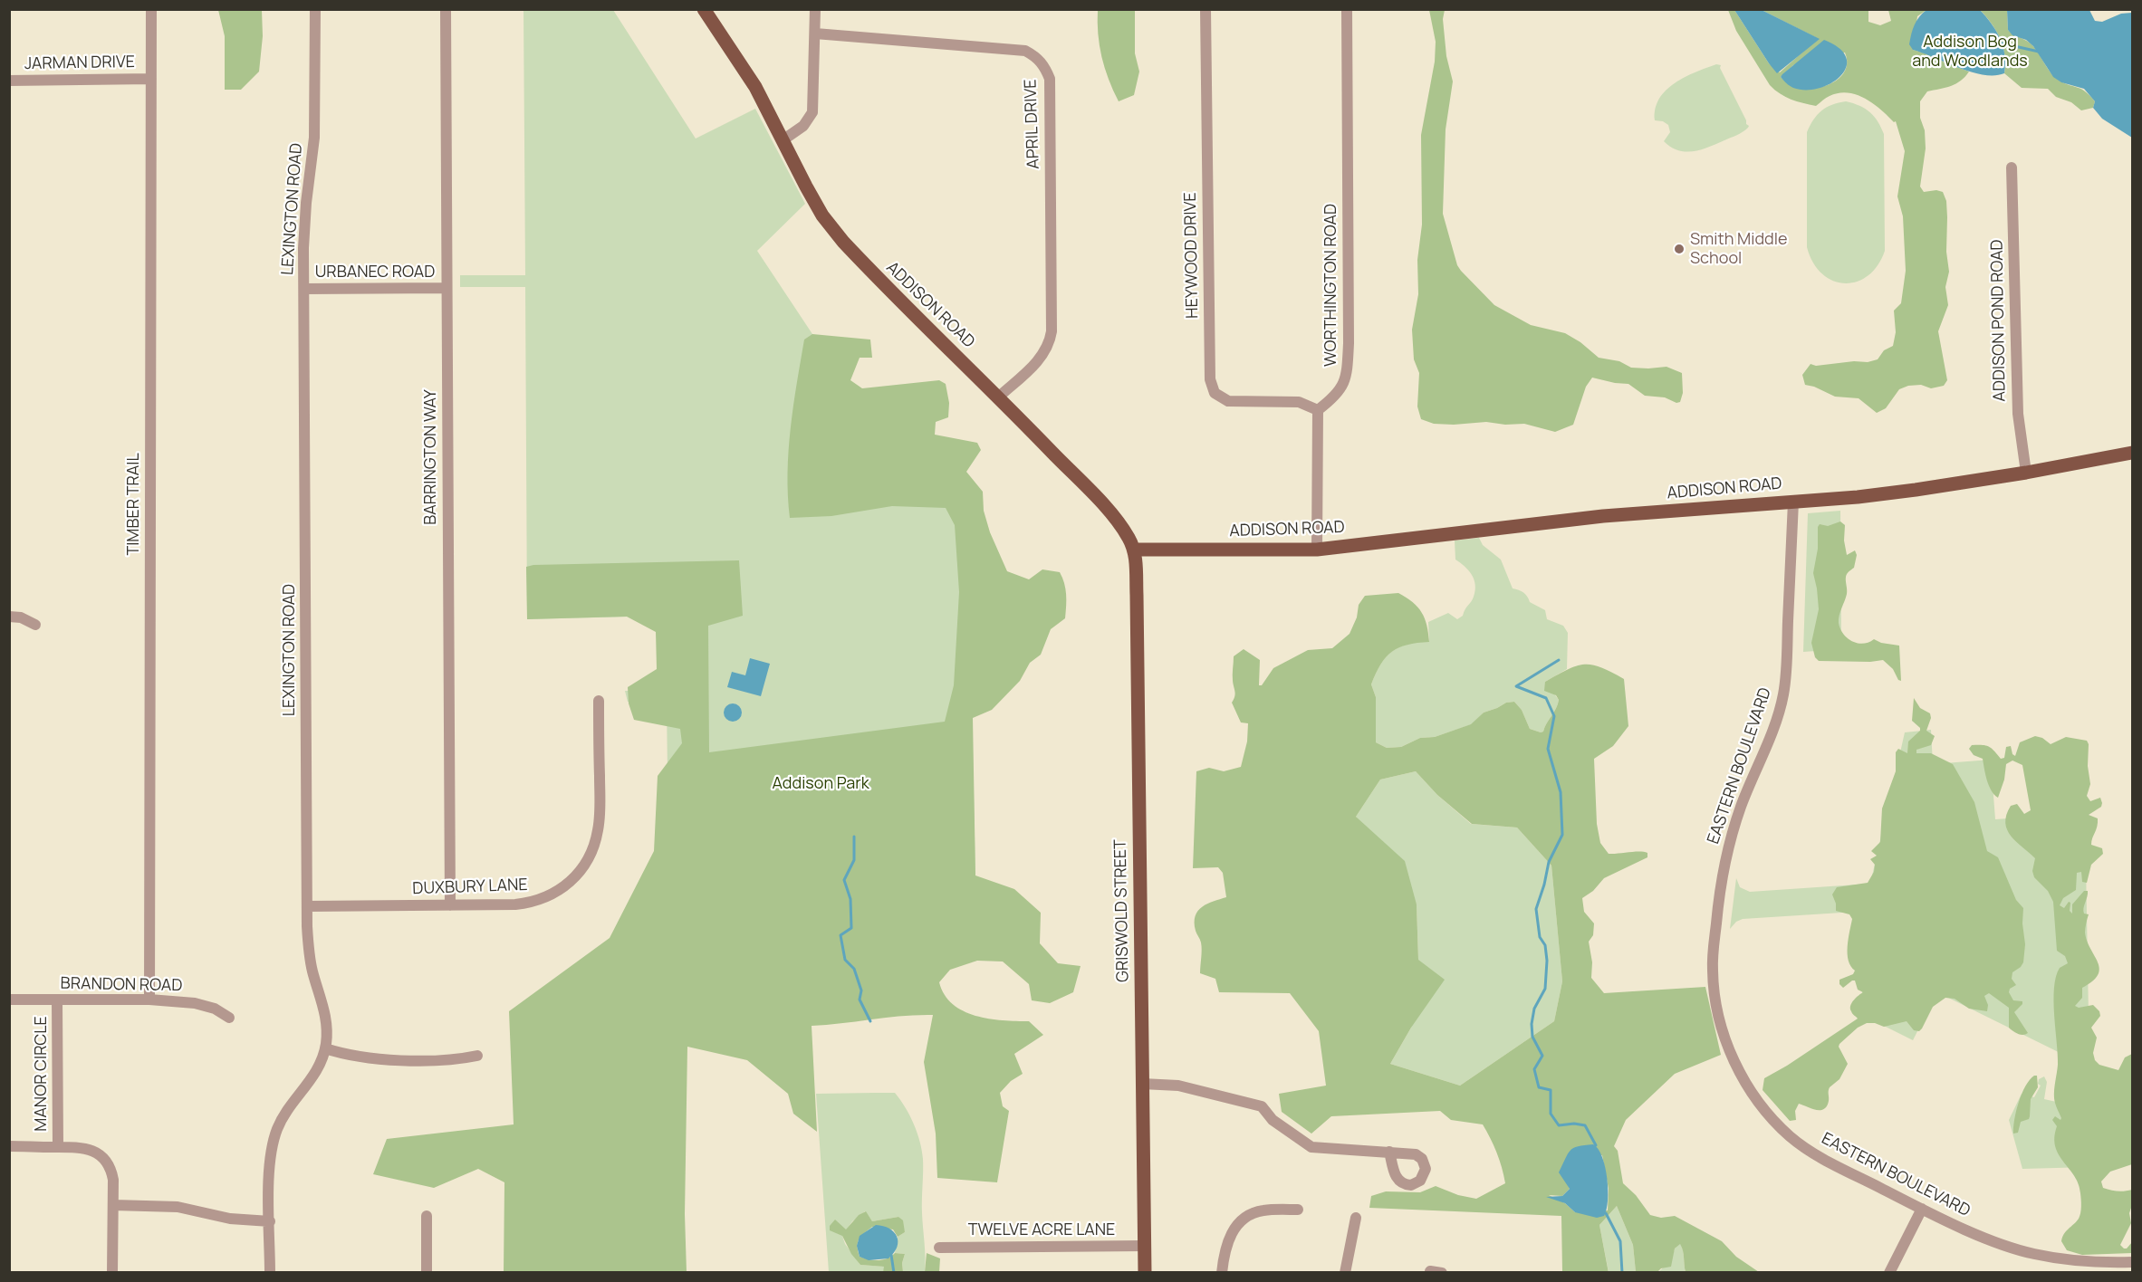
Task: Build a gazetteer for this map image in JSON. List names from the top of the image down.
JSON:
{
  "streets": {
    "main road": ["ADDISON ROAD", "GRISWOLD STREET"],
    "street": [
      "JARMAN DRIVE",
      "APRIL DRIVE",
      "LEXINGTON ROAD",
      "HEYWOOD DRIVE",
      "URBANEC ROAD",
      "WORTHINGTON ROAD",
      "ADDISON POND ROAD",
      "BARRINGTON WAY",
      "TIMBER TRAIL",
      "EASTERN BOULEVARD",
      "DUXBURY LANE",
      "BRANDON ROAD",
      "MANOR CIRCLE",
      "TWELVE ACRE LANE"
    ]
  },
  "crossings": [
    ["JARMAN DRIVE", "TIMBER TRAIL"],
    ["APRIL DRIVE", "ADDISON ROAD"],
    ["LEXINGTON ROAD", "URBANEC ROAD"],
    ["LEXINGTON ROAD", "DUXBURY LANE"],
    ["HEYWOOD DRIVE", "WORTHINGTON ROAD"],
    ["URBANEC ROAD", "BARRINGTON WAY"],
    ["ADDISON ROAD", "ADDISON POND ROAD"],
    ["ADDISON ROAD", "EASTERN BOULEVARD"],
    ["ADDISON ROAD", "GRISWOLD STREET"],
    ["BARRINGTON WAY", "DUXBURY LANE"],
    ["TIMBER TRAIL", "BRANDON ROAD"],
    ["GRISWOLD STREET", "TWELVE ACRE LANE"],
    ["BRANDON ROAD", "MANOR CIRCLE"]
  ],
  "parks": ["Addison Bog and Woodlands", "Addison Park"],
  "places": ["Smith Middle School"]
}
